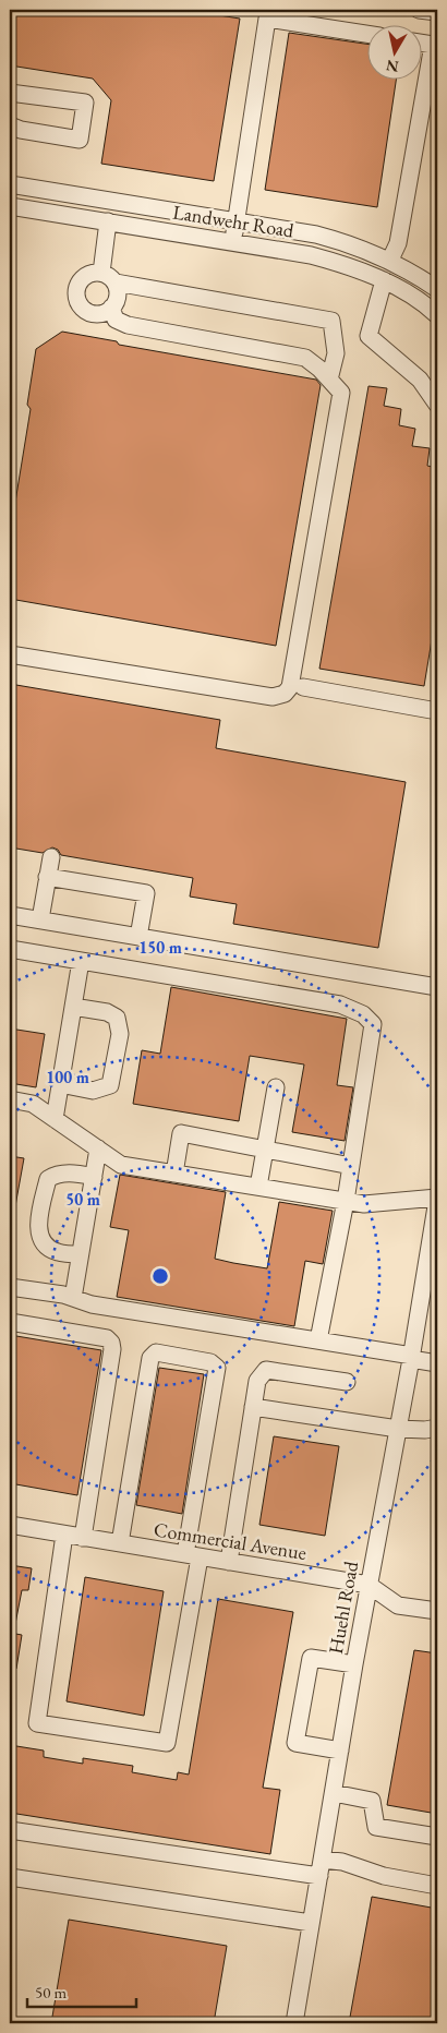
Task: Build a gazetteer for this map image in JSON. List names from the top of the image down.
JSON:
{
  "streets": {
    "street": ["Landwehr Road", "Commercial Avenue", "Huehl Road"]
  },
  "crossings": [
    ["Commercial Avenue", "Huehl Road"]
  ],
  "scale_bar": "50 m",
  "north": "bottom",
  "rings": ["150 m", "100 m", "50 m"]
}
